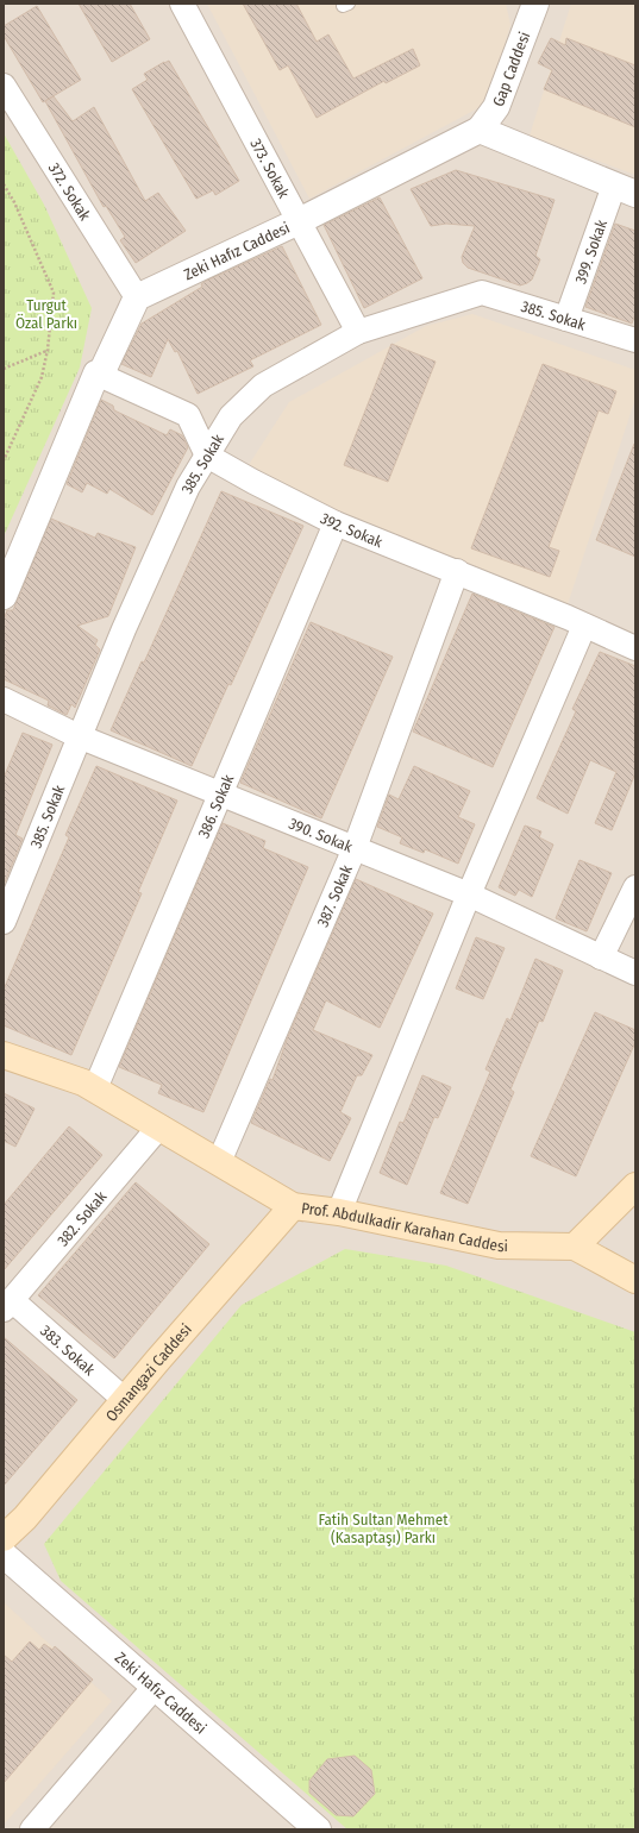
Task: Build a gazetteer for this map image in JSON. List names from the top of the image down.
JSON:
{
  "streets": {
    "main road": ["Prof. Abdulkadir Karahan Caddesi", "Osmangazi Caddesi"],
    "street": [
      "Gap Caddesi",
      "373. Sokak",
      "372. Sokak",
      "Zeki Hafız Caddesi",
      "399. Sokak",
      "385. Sokak",
      "392. Sokak",
      "386. Sokak",
      "390. Sokak",
      "387. Sokak",
      "382. Sokak",
      "383. Sokak"
    ]
  },
  "crossings": [
    ["Gap Caddesi", "Zeki Hafız Caddesi"],
    ["373. Sokak", "Zeki Hafız Caddesi"],
    ["373. Sokak", "385. Sokak"],
    ["372. Sokak", "Zeki Hafız Caddesi"],
    ["399. Sokak", "385. Sokak"],
    ["385. Sokak", "392. Sokak"],
    ["385. Sokak", "390. Sokak"],
    ["392. Sokak", "386. Sokak"],
    ["392. Sokak", "387. Sokak"],
    ["386. Sokak", "390. Sokak"],
    ["386. Sokak", "Prof. Abdulkadir Karahan Caddesi"],
    ["390. Sokak", "387. Sokak"],
    ["387. Sokak", "Prof. Abdulkadir Karahan Caddesi"],
    ["382. Sokak", "Prof. Abdulkadir Karahan Caddesi"],
    ["382. Sokak", "383. Sokak"],
    ["Prof. Abdulkadir Karahan Caddesi", "Osmangazi Caddesi"],
    ["383. Sokak", "Osmangazi Caddesi"]
  ],
  "parks": ["Turgut Özal Parkı", "Fatih Sultan Mehmet (Kasaptaşı) Parkı"]
}
